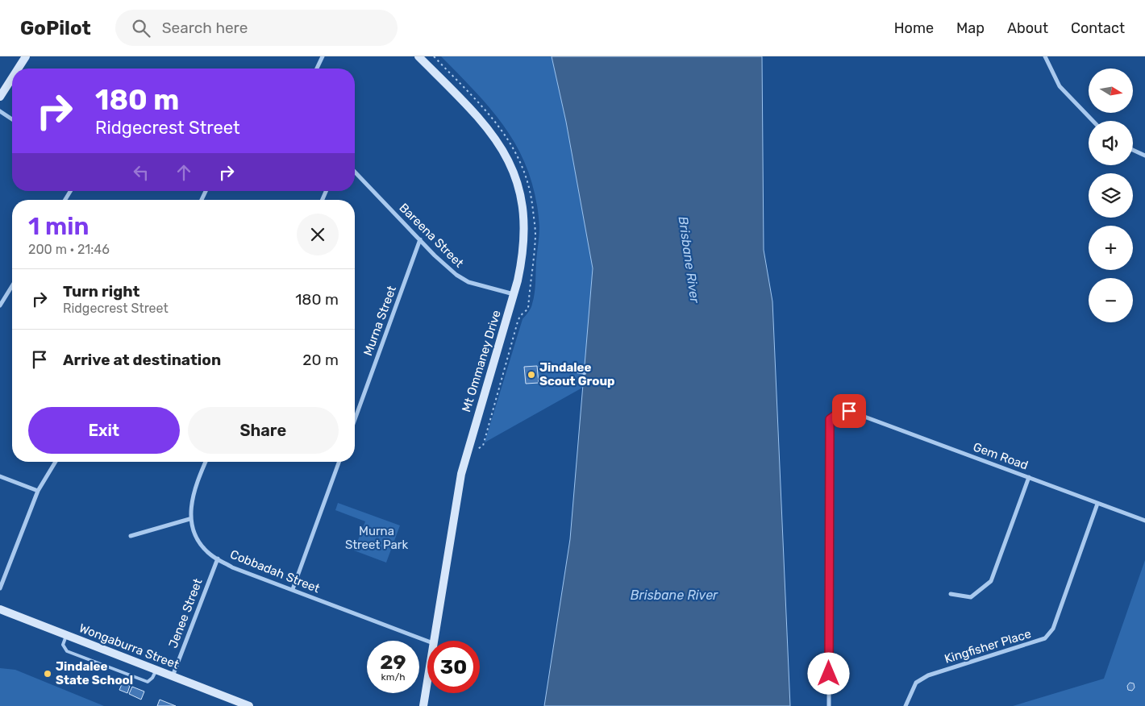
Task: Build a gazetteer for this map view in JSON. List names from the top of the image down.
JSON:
{
  "streets": {
    "street": [
      "Bareena Street",
      "Murna Street",
      "Mt Ommaney Drive",
      "Gem Road",
      "Cobbadah Street",
      "Jenee Street",
      "Wongaburra Street",
      "Kingfisher Place"
    ]
  },
  "crossings": [
    ["Bareena Street", "Murna Street"],
    ["Bareena Street", "Mt Ommaney Drive"],
    ["Gem Road", "Kingfisher Place"],
    ["Cobbadah Street", "Jenee Street"],
    ["Jenee Street", "Wongaburra Street"]
  ],
  "water": ["Brisbane River"],
  "parks": ["Murna Street Park"],
  "places": ["Jindalee Scout Group", "Jindalee State School"],
  "north": "right",
  "page": {
    "header": "GoPilot",
    "search": "Search here",
    "nav": [
      "Home",
      "Map",
      "About",
      "Contact"
    ],
    "map_buttons": ["+", "−"],
    "turn": ["180 m", "Ridgecrest Street"],
    "heading": ["1 min", "200 m · 21:46"],
    "list": [
      {
        "name": "Turn right",
        "note": "Ridgecrest Street",
        "value": "180 m"
      },
      {
        "name": "Arrive at destination",
        "value": "20 m"
      }
    ],
    "buttons": ["Exit", "Share"],
    "speed": "29 km/h",
    "limit": "30"
  }
}
